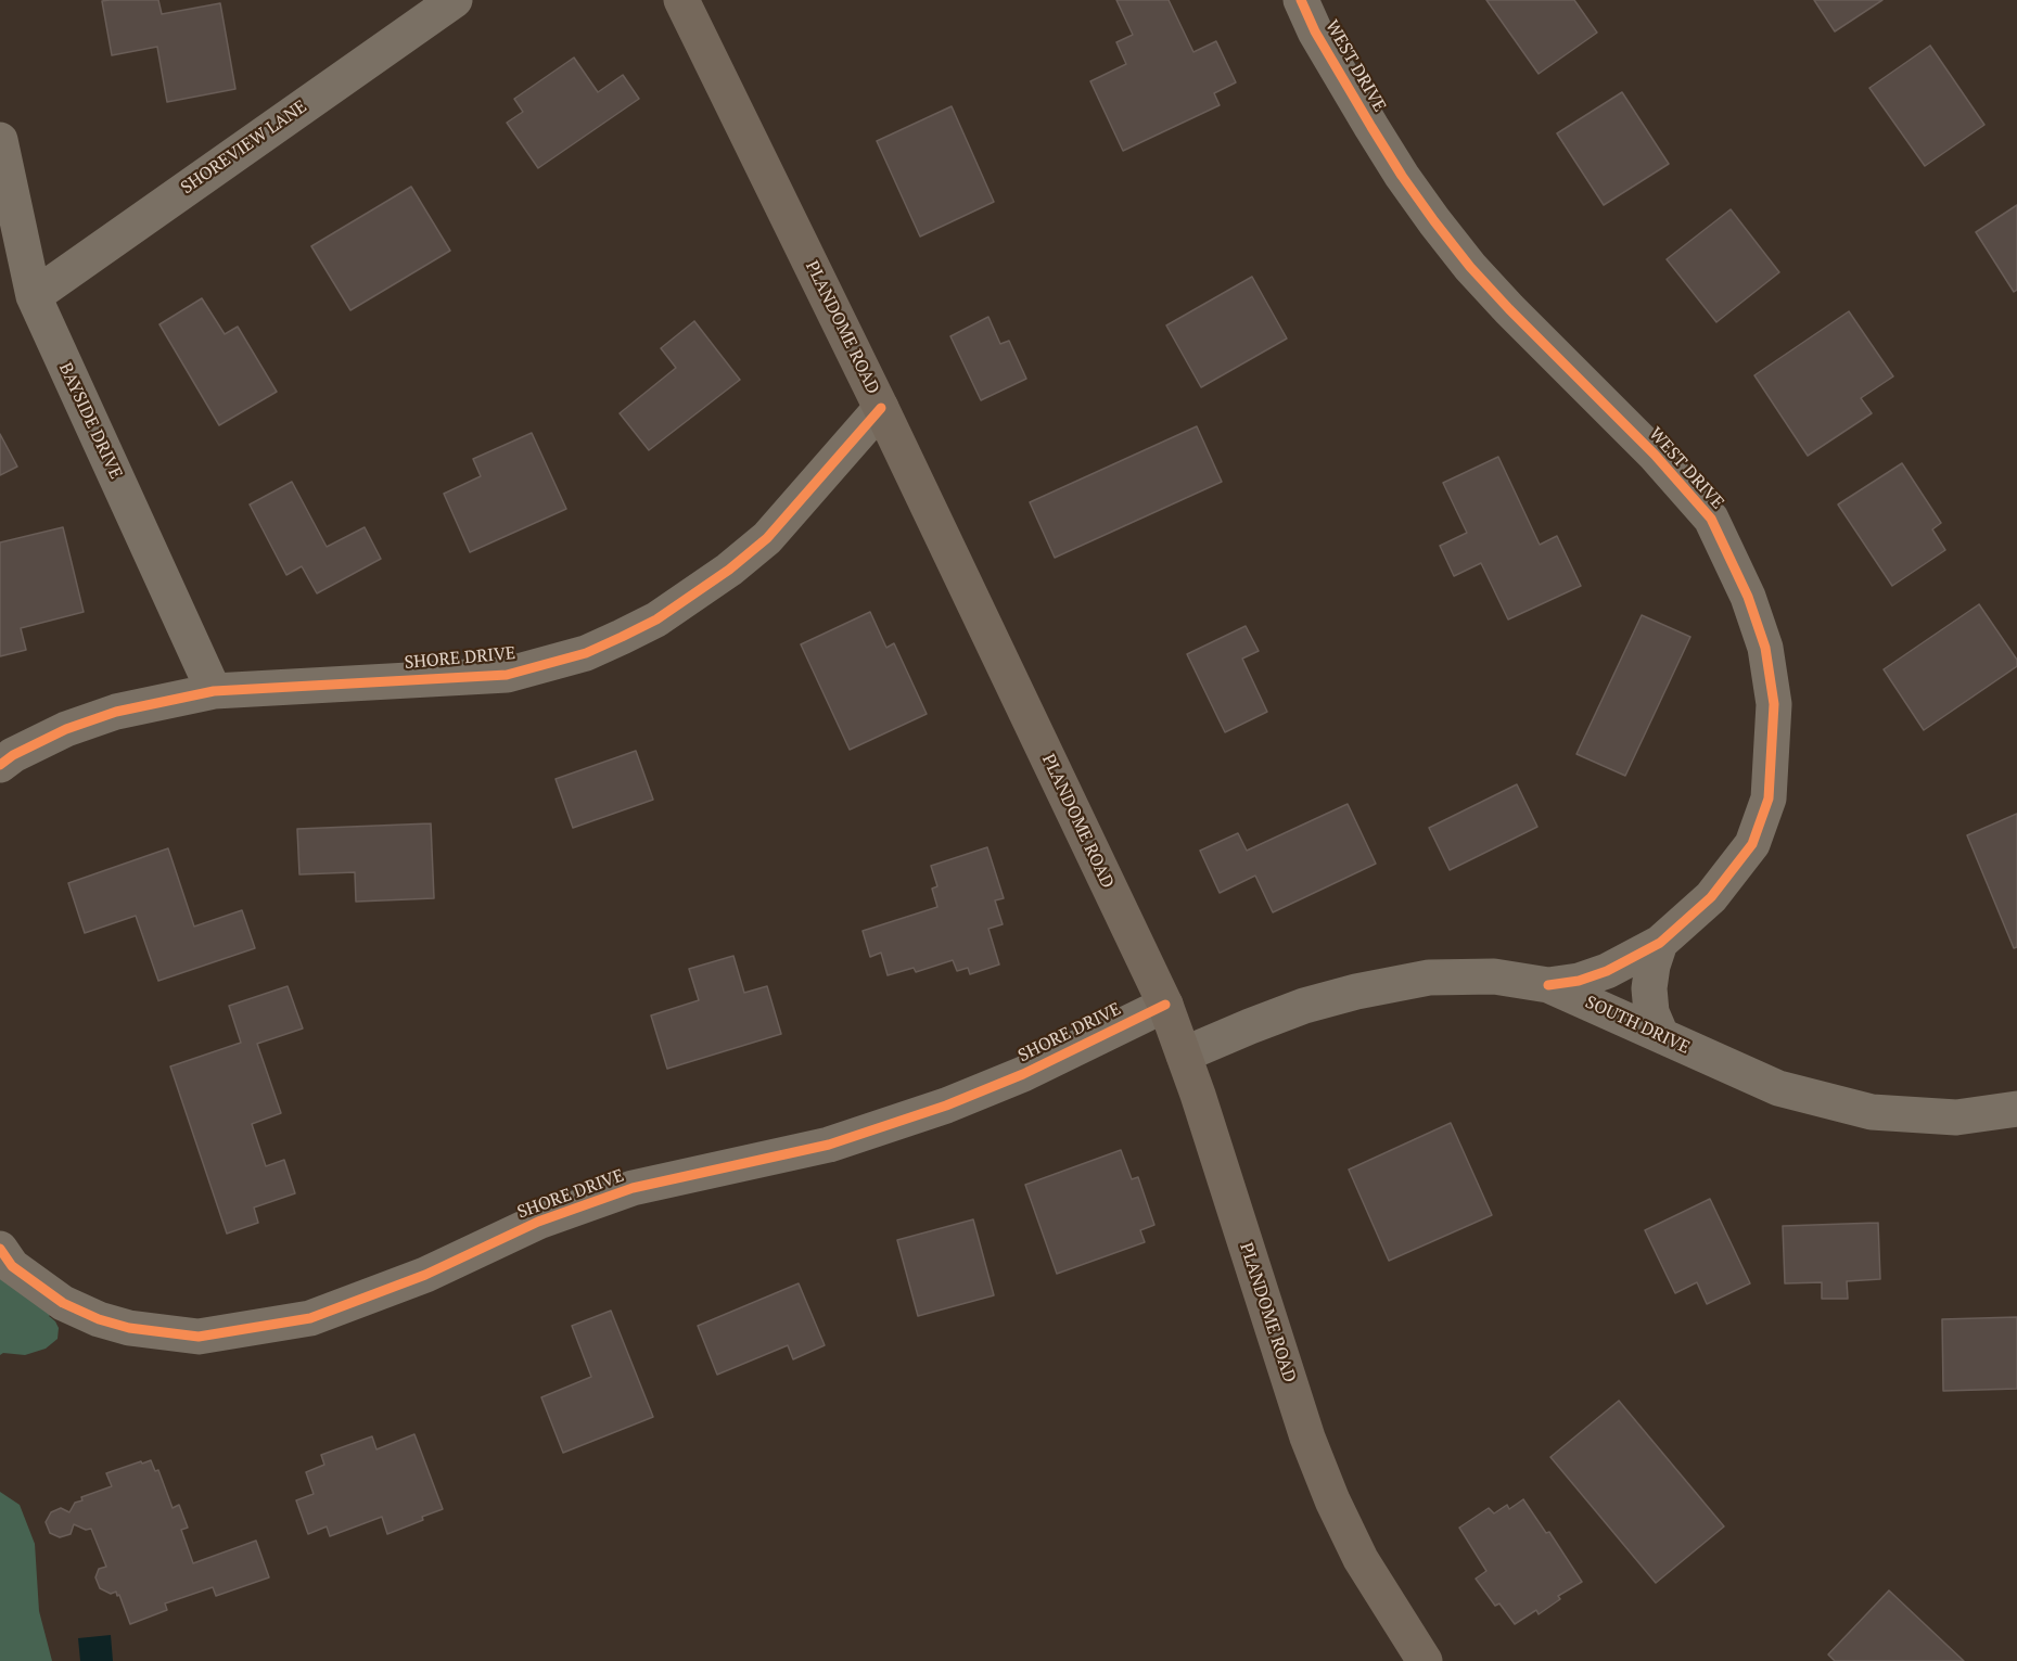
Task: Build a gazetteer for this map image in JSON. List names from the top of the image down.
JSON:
{
  "streets": {
    "main road": ["PLANDOME ROAD"],
    "street": [
      "WEST DRIVE",
      "SHOREVIEW LANE",
      "BAYSIDE DRIVE",
      "SHORE DRIVE",
      "SOUTH DRIVE"
    ]
  },
  "crossings": [
    ["WEST DRIVE", "SOUTH DRIVE"],
    ["SHOREVIEW LANE", "BAYSIDE DRIVE"],
    ["PLANDOME ROAD", "SHORE DRIVE"],
    ["PLANDOME ROAD", "SOUTH DRIVE"],
    ["BAYSIDE DRIVE", "SHORE DRIVE"]
  ]
}
